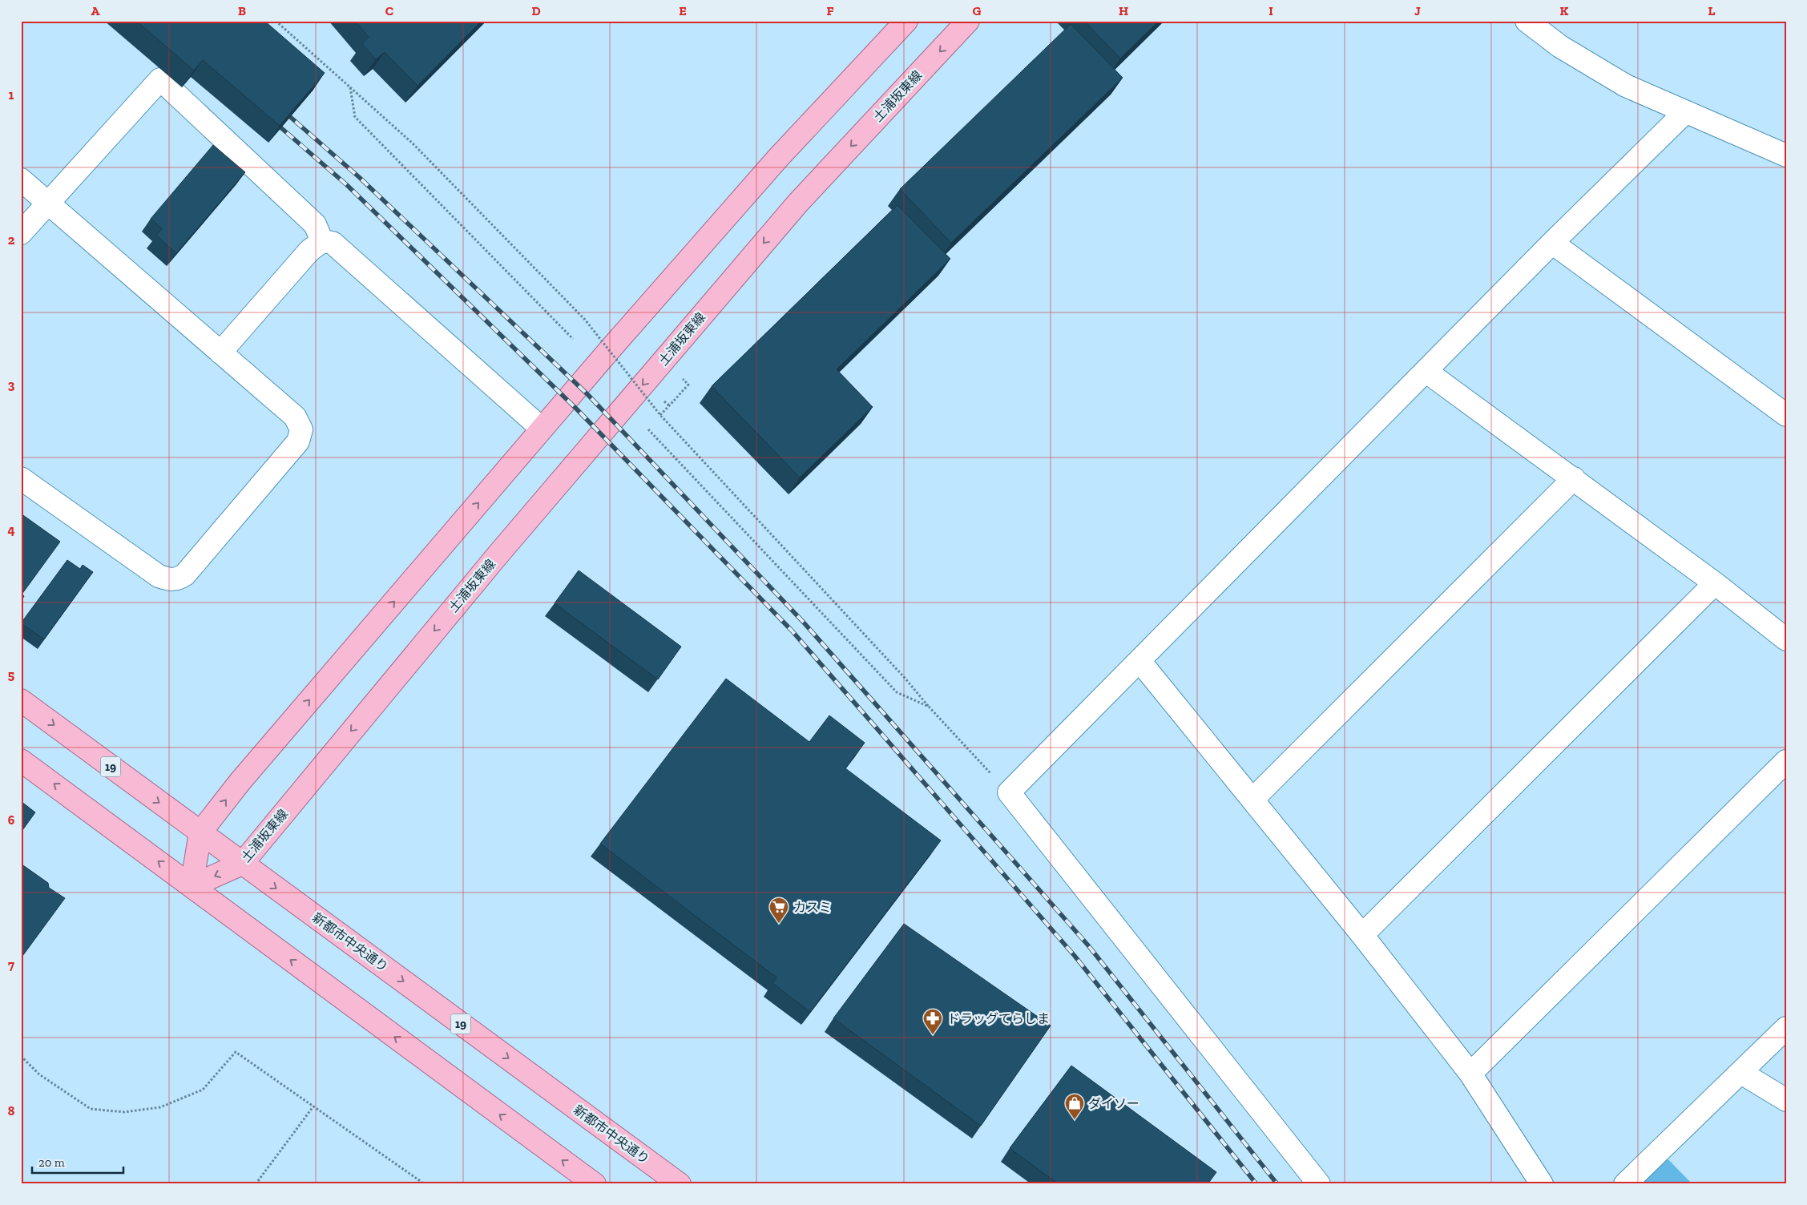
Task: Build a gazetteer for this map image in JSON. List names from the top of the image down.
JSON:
{
  "streets": {
    "main road": ["土浦坂東線", "19", "新都市中央通り"]
  },
  "crossings": [
    ["土浦坂東線", "新都市中央通り"]
  ],
  "places": {
    "supermarket": ["カスミ"],
    "pharmacy": ["ドラッグてらしま"],
    "shop": ["ダイソー"]
  },
  "scale_bar": "20 m",
  "grid": {
    "columns": [
      "A",
      "B",
      "C",
      "D",
      "E",
      "F",
      "G",
      "H",
      "I",
      "J",
      "K",
      "L"
    ],
    "rows": [
      "1",
      "2",
      "3",
      "4",
      "5",
      "6",
      "7",
      "8"
    ]
  }
}
